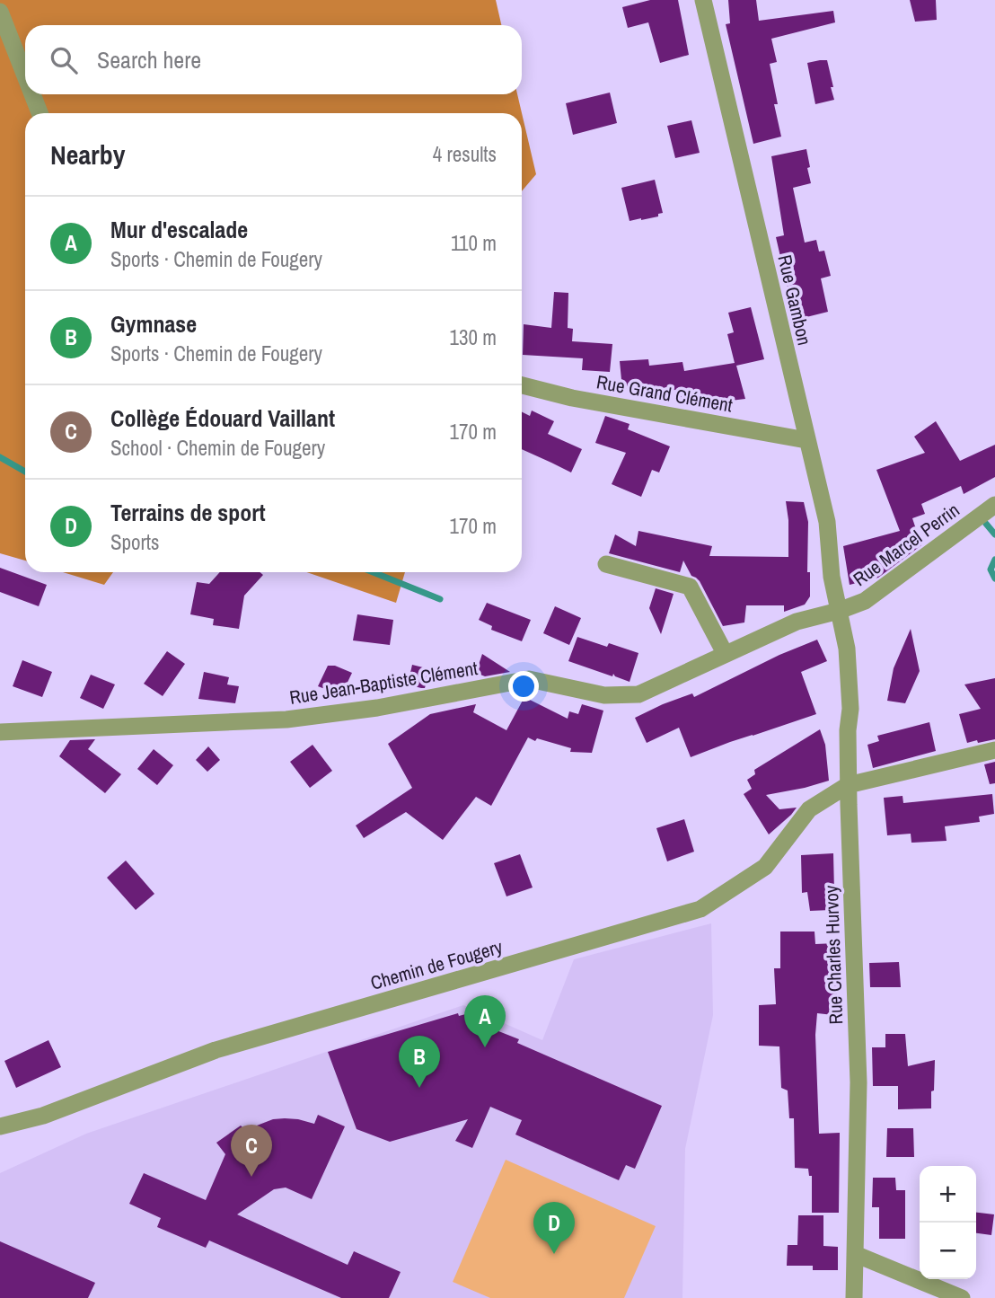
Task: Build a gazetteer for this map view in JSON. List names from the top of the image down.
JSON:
{
  "streets": {
    "street": [
      "Rue Gambon",
      "Rue Grand Clément",
      "Rue Marcel Perrin",
      "Rue Jean-Baptiste Clément",
      "Rue Charles Hurvoy",
      "Chemin de Fougery"
    ]
  },
  "crossings": [
    ["Rue Gambon", "Rue Grand Clément"],
    ["Rue Gambon", "Rue Marcel Perrin"],
    ["Rue Gambon", "Rue Jean-Baptiste Clément"],
    ["Rue Gambon", "Rue Charles Hurvoy"],
    ["Rue Marcel Perrin", "Rue Jean-Baptiste Clément"],
    ["Rue Marcel Perrin", "Rue Charles Hurvoy"],
    ["Rue Jean-Baptiste Clément", "Rue Charles Hurvoy"],
    ["Rue Charles Hurvoy", "Chemin de Fougery"]
  ],
  "page": {
    "search": "Search here",
    "heading": ["Nearby", "4 results"],
    "list": [
      {
        "mark": "A",
        "name": "Mur d'escalade",
        "note": "Sports · Chemin de Fougery",
        "value": "110 m"
      },
      {
        "mark": "B",
        "name": "Gymnase",
        "note": "Sports · Chemin de Fougery",
        "value": "130 m"
      },
      {
        "mark": "C",
        "name": "Collège Édouard Vaillant",
        "note": "School · Chemin de Fougery",
        "value": "170 m"
      },
      {
        "mark": "D",
        "name": "Terrains de sport",
        "note": "Sports",
        "value": "170 m"
      }
    ],
    "pins": [
      "A",
      "B",
      "C",
      "D"
    ],
    "map_buttons": ["+", "−"]
  }
}
